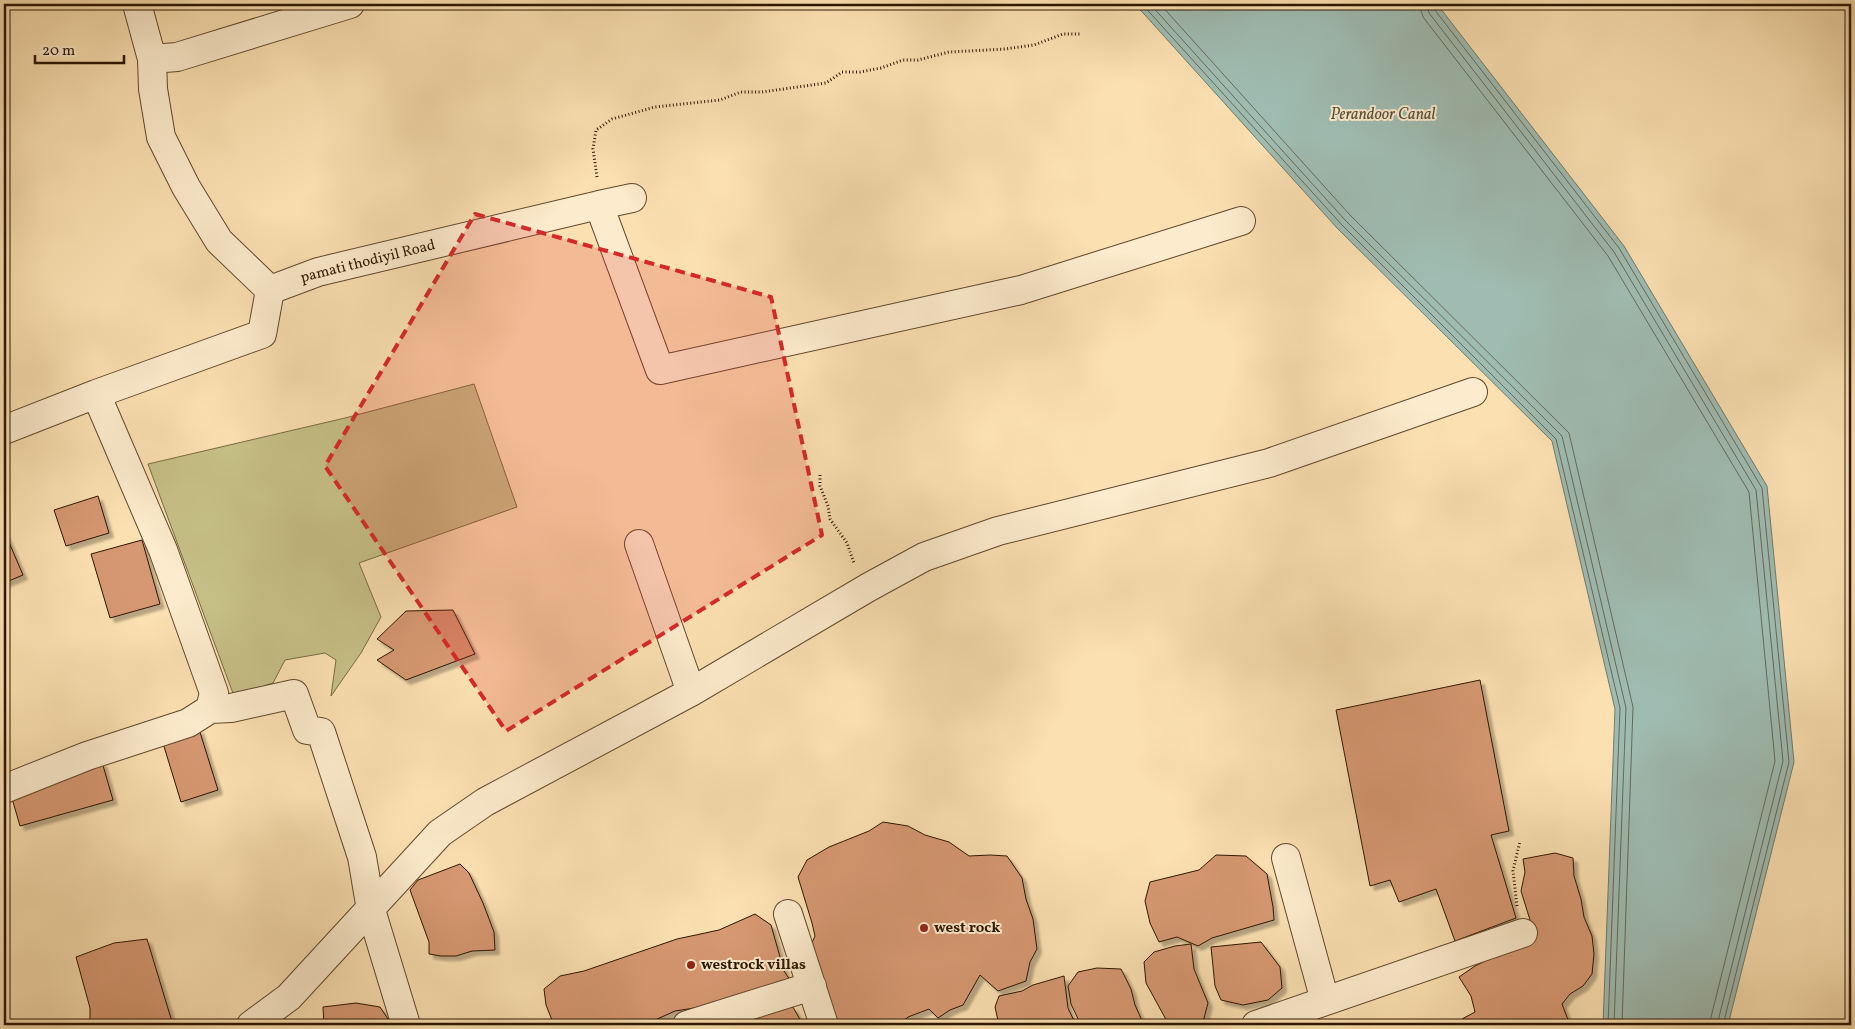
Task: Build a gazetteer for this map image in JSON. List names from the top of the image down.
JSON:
{
  "streets": {
    "street": ["pamati thodiyil Road"]
  },
  "water": ["Perandoor Canal"],
  "places": ["west rock", "westrock villas"],
  "scale_bar": "20 m"
}
